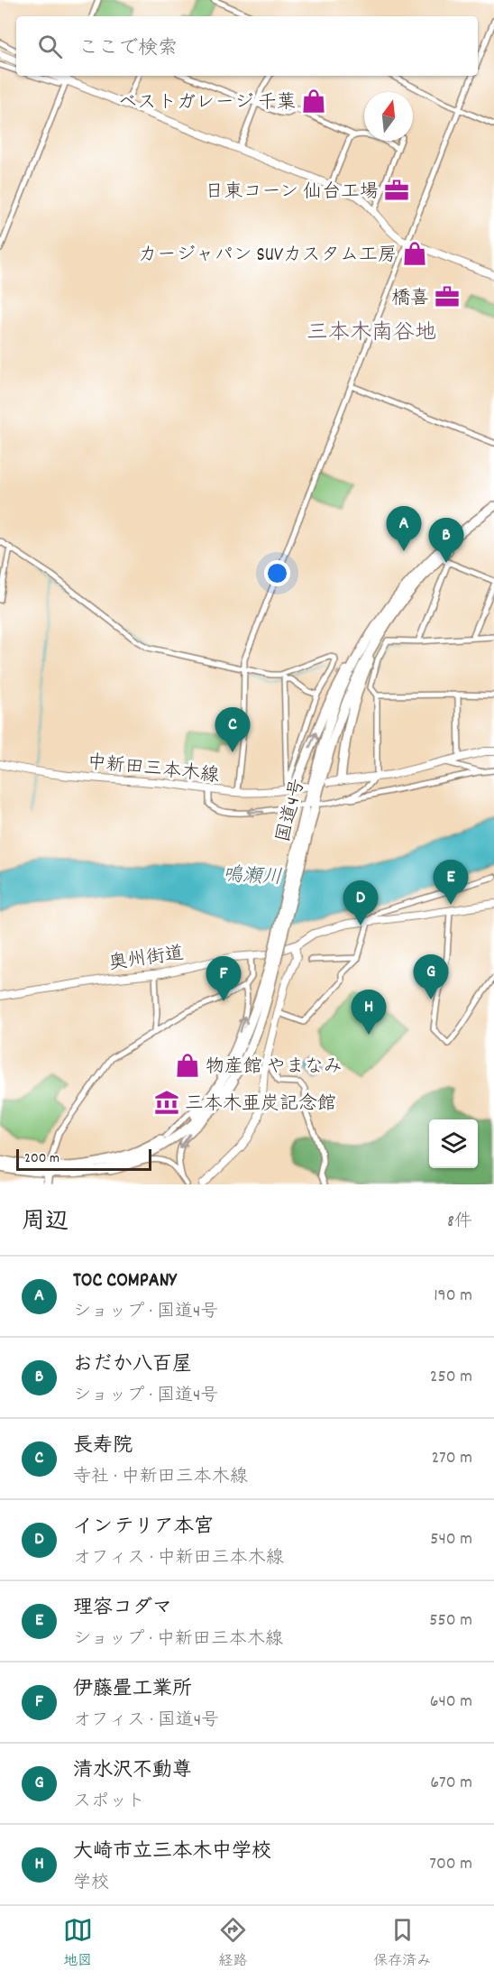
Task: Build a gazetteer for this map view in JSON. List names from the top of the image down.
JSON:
{
  "streets": {
    "highway": ["国道4号"],
    "main road": ["中新田三本木線", "奥州街道"]
  },
  "districts": ["三本木南谷地"],
  "water": ["鳴瀬川"],
  "places": {
    "shop": ["ベストガレージ 千葉", "カージャパン SUVカスタム工房", "物産館 やまなみ"],
    "office": ["日東コーン 仙台工場", "橋喜"],
    "museum": ["三本木亜炭記念館"]
  },
  "scale_bar": "200 m",
  "north": "top",
  "page": {
    "search": "ここで検索",
    "pins": [
      "A",
      "B",
      "C",
      "E",
      "D",
      "G",
      "F",
      "H"
    ],
    "scale": "200 m",
    "heading": ["周辺", "8件"],
    "list": [
      {
        "mark": "A",
        "name": "TOC COMPANY",
        "note": "ショップ · 国道4号",
        "value": "190 m"
      },
      {
        "mark": "B",
        "name": "おだか八百屋",
        "note": "ショップ · 国道4号",
        "value": "250 m"
      },
      {
        "mark": "C",
        "name": "長寿院",
        "note": "寺社 · 中新田三本木線",
        "value": "270 m"
      },
      {
        "mark": "D",
        "name": "インテリア本宮",
        "note": "オフィス · 中新田三本木線",
        "value": "540 m"
      },
      {
        "mark": "E",
        "name": "理容コダマ",
        "note": "ショップ · 中新田三本木線",
        "value": "550 m"
      },
      {
        "mark": "F",
        "name": "伊藤畳工業所",
        "note": "オフィス · 国道4号",
        "value": "640 m"
      },
      {
        "mark": "G",
        "name": "清水沢不動尊",
        "note": "スポット",
        "value": "670 m"
      },
      {
        "mark": "H",
        "name": "大崎市立三本木中学校",
        "note": "学校",
        "value": "700 m"
      }
    ],
    "nav": ["地図", "経路", "保存済み"]
  }
}
